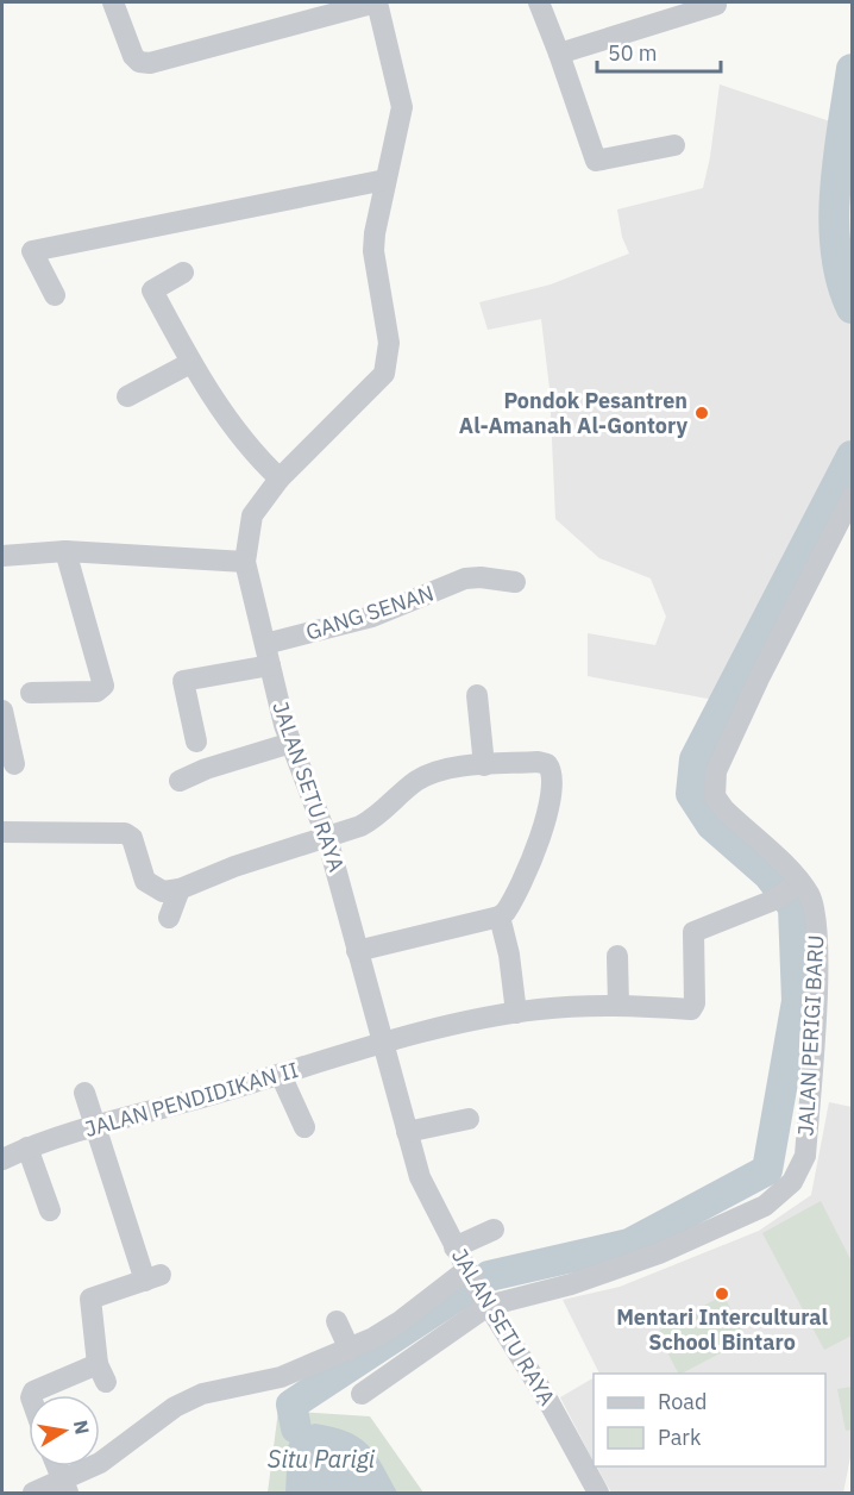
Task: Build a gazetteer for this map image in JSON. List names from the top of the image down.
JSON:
{
  "streets": {
    "street": [
      "GANG SENAN",
      "JALAN SETU RAYA",
      "JALAN PERIGI BARU",
      "JALAN PENDIDIKAN II"
    ]
  },
  "crossings": [
    ["GANG SENAN", "JALAN SETU RAYA"],
    ["JALAN SETU RAYA", "JALAN PERIGI BARU"],
    ["JALAN SETU RAYA", "JALAN PENDIDIKAN II"],
    ["JALAN PERIGI BARU", "JALAN PENDIDIKAN II"]
  ],
  "water": ["Situ Parigi"],
  "places": ["Pondok Pesantren Al-Amanah Al-Gontory", "Mentari Intercultural School Bintaro"],
  "legend": ["Road", "Park"],
  "scale_bar": "50 m",
  "north": "right"
}
